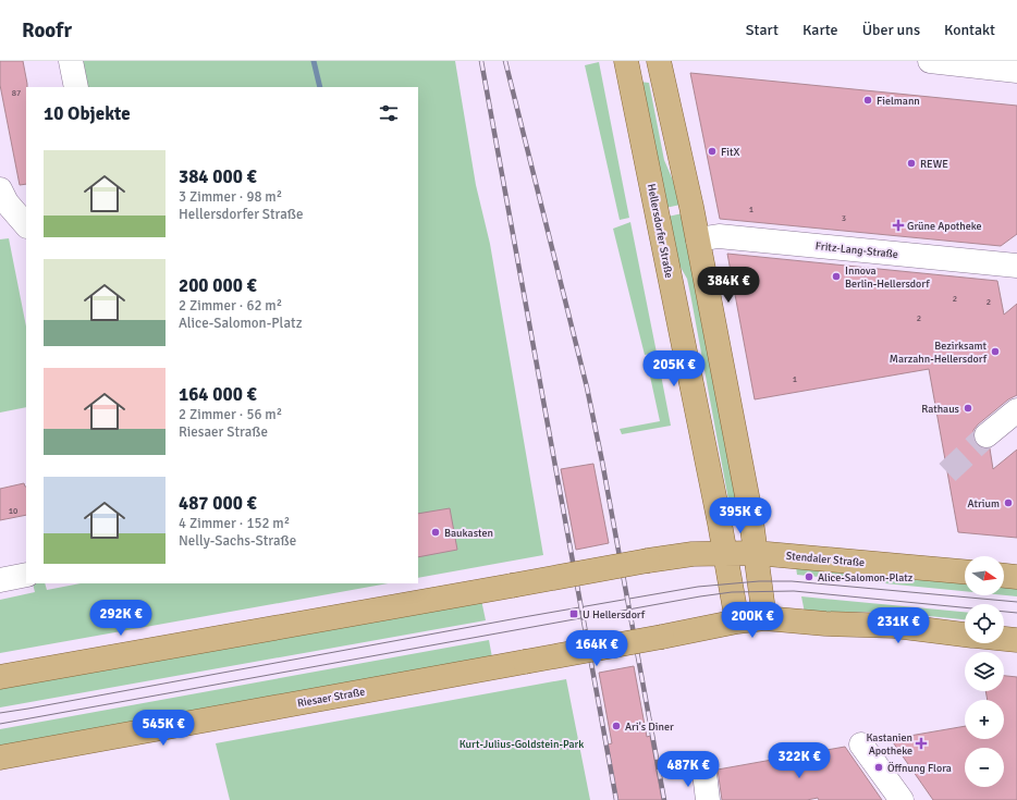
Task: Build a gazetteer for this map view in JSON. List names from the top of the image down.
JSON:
{
  "streets": {
    "main road": ["Hellersdorfer Straße", "Stendaler Straße", "Riesaer Straße"],
    "street": ["Fritz-Lang-Straße"]
  },
  "parks": ["Kurt-Julius-Goldstein-Park"],
  "places": {
    "other": [
      "Fielmann",
      "FitX",
      "REWE",
      "Innova Berlin-Hellersdorf",
      "Bezirksamt Marzahn-Hellersdorf",
      "Rathaus",
      "Atrium",
      "Baukasten",
      "Alice-Salomon-Platz",
      "Ari's Diner",
      "Öffnung Flora"
    ],
    "health": ["Grüne Apotheke", "Kastanien Apotheke"],
    "transit": ["U Hellersdorf"]
  },
  "house_numbers": [
    "87",
    "1",
    "3",
    "2",
    "2",
    "2",
    "1",
    "10"
  ],
  "north": "right",
  "page": {
    "header": "Roofr",
    "nav": [
      "Start",
      "Karte",
      "Über uns",
      "Kontakt"
    ],
    "heading": "10 Objekte",
    "list": [
      {
        "name": "384 000 €",
        "note": "3 Zimmer · 98 m² · Hellersdorfer Straße"
      },
      {
        "name": "200 000 €",
        "note": "2 Zimmer · 62 m² · Alice-Salomon-Platz"
      },
      {
        "name": "164 000 €",
        "note": "2 Zimmer · 56 m² · Riesaer Straße"
      },
      {
        "name": "487 000 €",
        "note": "4 Zimmer · 152 m² · Nelly-Sachs-Straße"
      }
    ],
    "price": [
      "384K €",
      "205K €",
      "395K €",
      "292K €",
      "200K €",
      "231K €",
      "164K €",
      "545K €",
      "322K €",
      "487K €"
    ],
    "map_buttons": ["+", "−"]
  }
}
